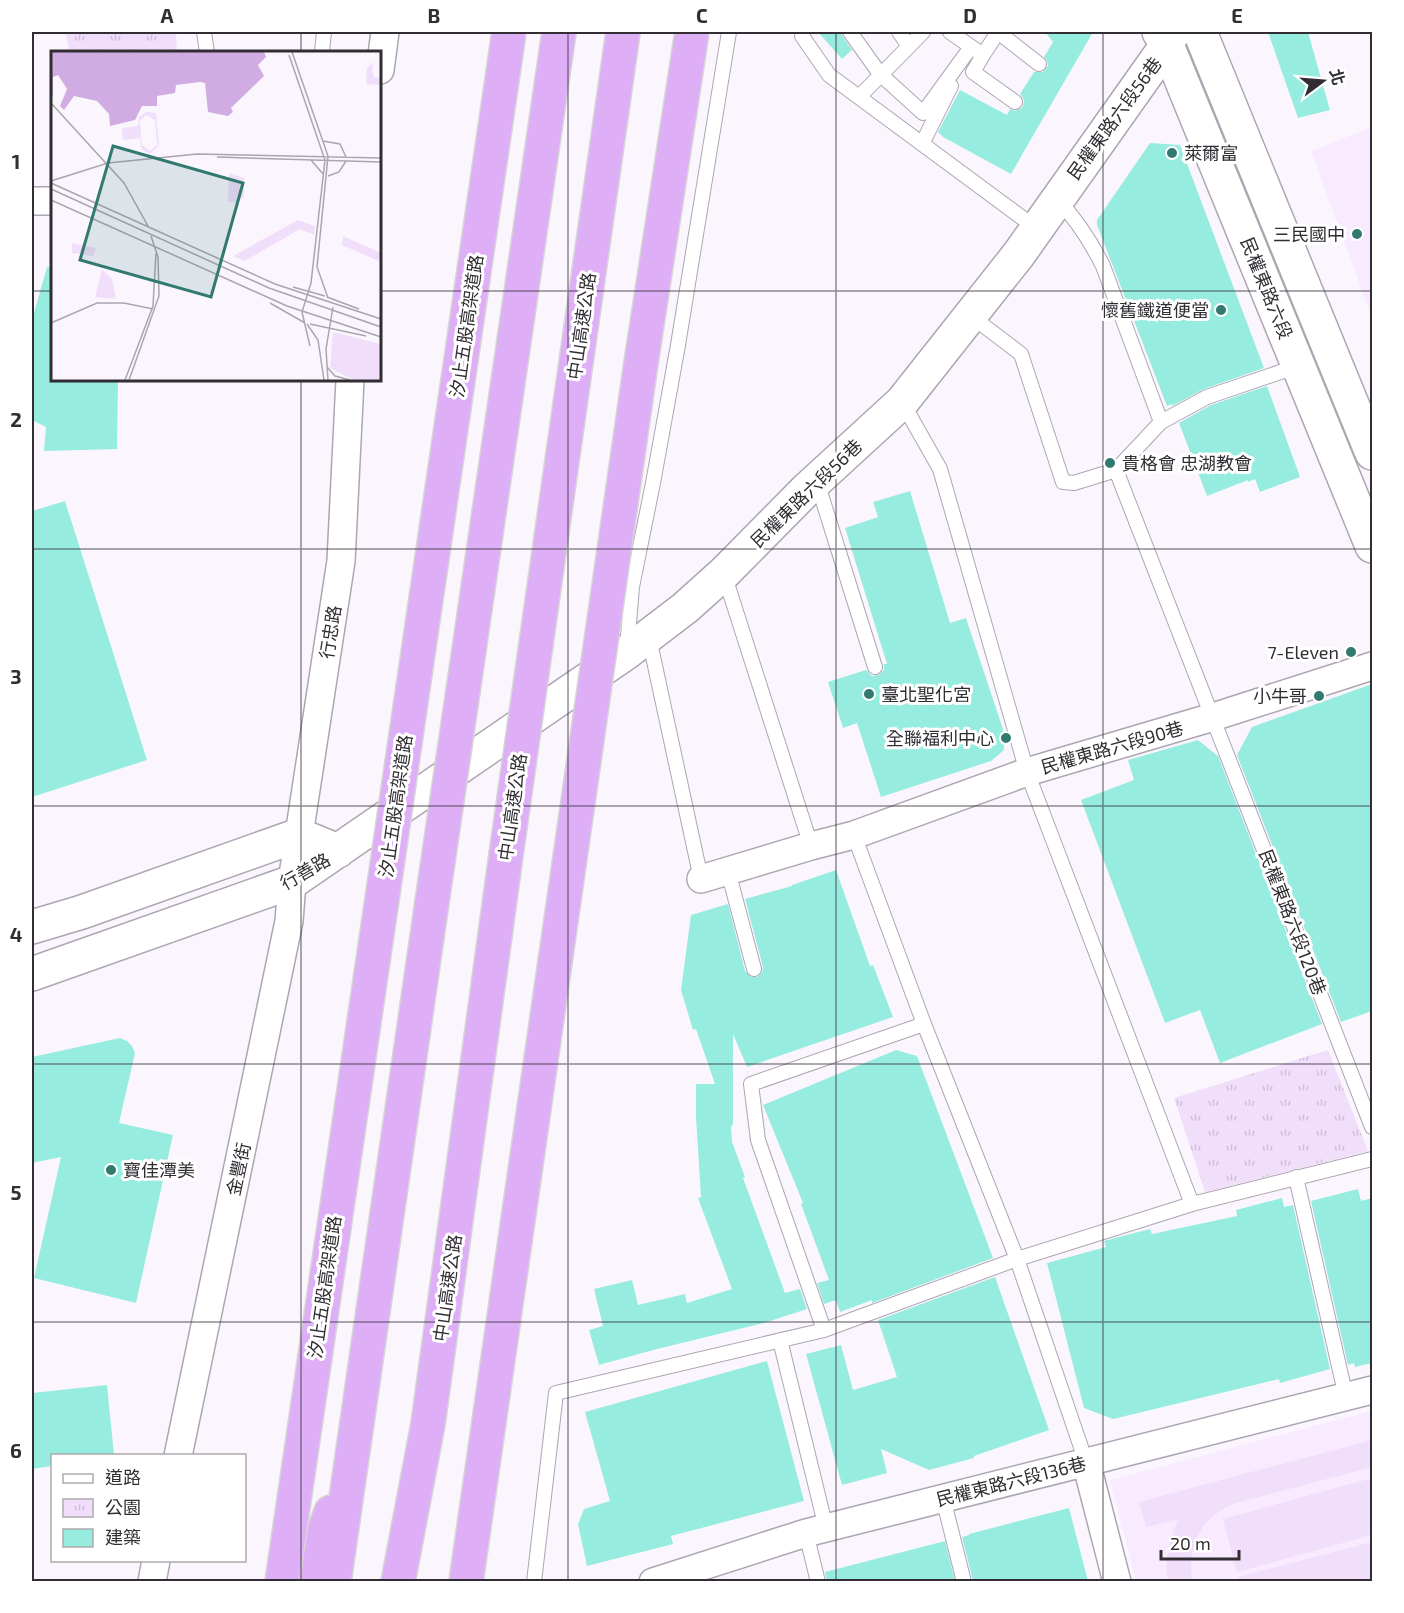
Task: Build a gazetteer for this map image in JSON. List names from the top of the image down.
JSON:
{
  "streets": {
    "highway": ["汐止五股高架道路", "中山高速公路"],
    "street": [
      "民權東路六段56巷",
      "民權東路六段",
      "行忠路",
      "民權東路六段90巷",
      "行善路",
      "金豐街",
      "民權東路六段136巷"
    ],
    "lane": ["民權東路六段120巷"]
  },
  "crossings": [
    ["民權東路六段56巷", "民權東路六段"],
    ["民權東路六段56巷", "行善路"],
    ["行忠路", "行善路"],
    ["行忠路", "金豐街"],
    ["民權東路六段90巷", "民權東路六段120巷"],
    ["行善路", "金豐街"]
  ],
  "places": [
    "萊爾富",
    "三民國中",
    "懷舊鐵道便當",
    "貴格會 忠湖教會",
    "7-Eleven",
    "臺北聖化宮",
    "小牛哥",
    "全聯福利中心",
    "寶佳潭美"
  ],
  "legend": ["道路", "公園", "建築"],
  "scale_bar": "20 m",
  "north": "right",
  "grid": {
    "columns": [
      "A",
      "B",
      "C",
      "D",
      "E"
    ],
    "rows": [
      "1",
      "2",
      "3",
      "4",
      "5",
      "6"
    ]
  }
}
